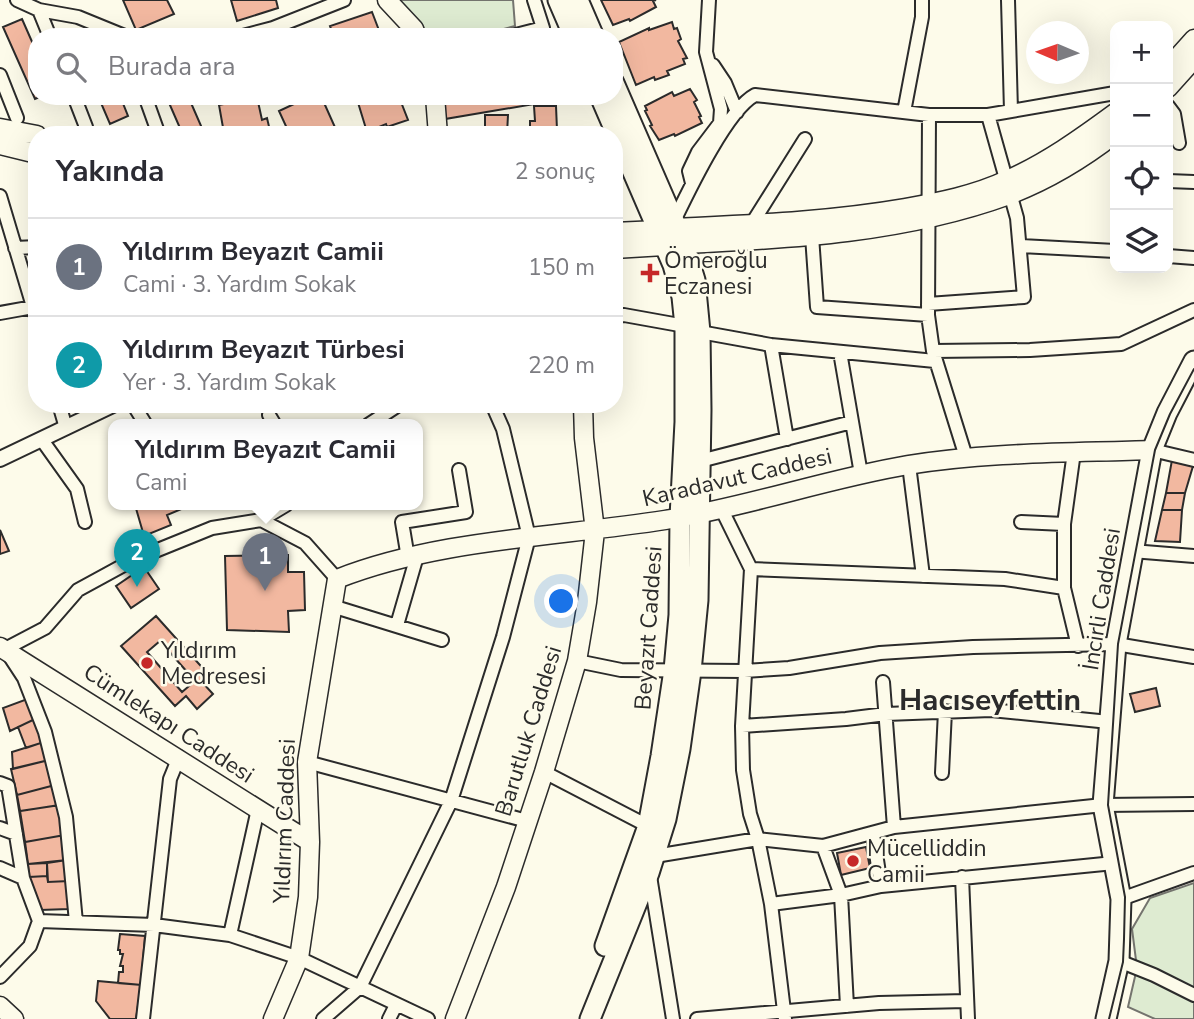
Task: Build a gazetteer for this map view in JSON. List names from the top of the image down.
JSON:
{
  "streets": {
    "main road": [
      "Karadavut Caddesi",
      "İncirli Caddesi",
      "Beyazıt Caddesi",
      "Cümlekapı Caddesi",
      "Barutluk Caddesi",
      "Yıldırım Caddesi"
    ]
  },
  "crossings": [
    ["Karadavut Caddesi", "İncirli Caddesi"],
    ["Karadavut Caddesi", "Beyazıt Caddesi"],
    ["Karadavut Caddesi", "Barutluk Caddesi"],
    ["Karadavut Caddesi", "Yıldırım Caddesi"],
    ["Cümlekapı Caddesi", "Yıldırım Caddesi"]
  ],
  "districts": ["Hacıseyfettin"],
  "places": {
    "health": ["Ömeroğlu Eczanesi"],
    "other": ["Yıldırım Medresesi", "Mücelliddin Camii"]
  },
  "north": "left",
  "page": {
    "map_buttons": ["+", "−"],
    "search": "Burada ara",
    "heading": ["Yakında", "2 sonuç"],
    "list": [
      {
        "mark": "1",
        "name": "Yıldırım Beyazıt Camii",
        "note": "Cami · 3. Yardım Sokak",
        "value": "150 m"
      },
      {
        "mark": "2",
        "name": "Yıldırım Beyazıt Türbesi",
        "note": "Yer · 3. Yardım Sokak",
        "value": "220 m"
      }
    ],
    "popup": ["Yıldırım Beyazıt Camii", "Cami"],
    "pins": ["2", "1"]
  }
}
